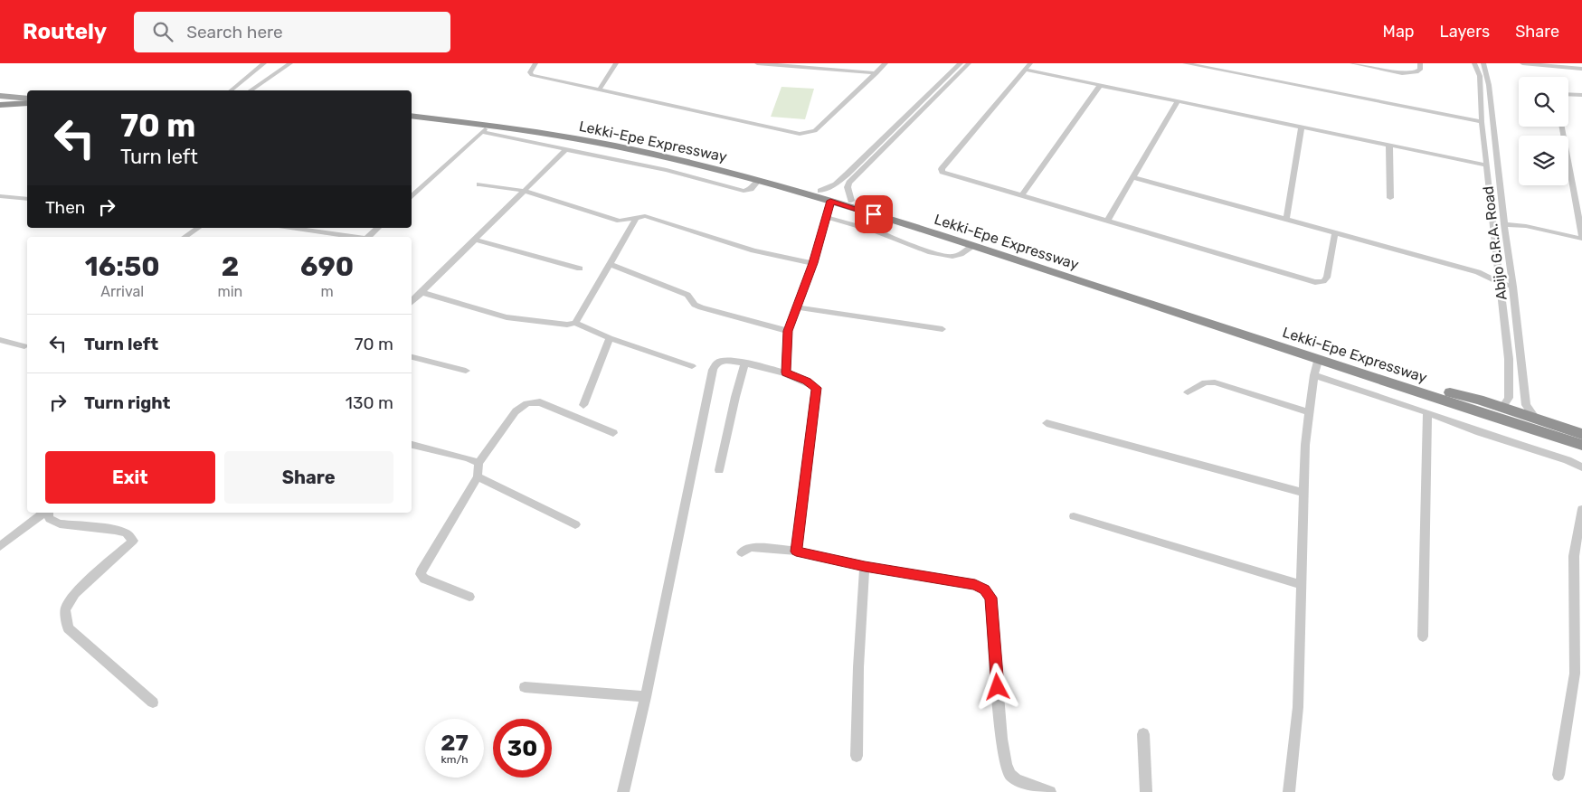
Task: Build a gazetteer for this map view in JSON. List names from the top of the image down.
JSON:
{
  "streets": {
    "highway": ["Lekki-Epe Expressway"],
    "street": ["Abijo G.R.A. Road"]
  },
  "crossings": [
    ["Lekki-Epe Expressway", "Abijo G.R.A. Road"]
  ],
  "page": {
    "header": "Routely",
    "search": "Search here",
    "nav": ["Map", "Layers", "Share"],
    "turn": ["70 m", "Turn left"],
    "then": "Then",
    "eta": [
      "16:50",
      "Arrival",
      "2",
      "min",
      "690",
      "m"
    ],
    "list": [
      {
        "name": "Turn left",
        "value": "70 m"
      },
      {
        "name": "Turn right",
        "value": "130 m"
      }
    ],
    "buttons": ["Exit", "Share"],
    "speed": "27 km/h",
    "limit": "30"
  }
}
